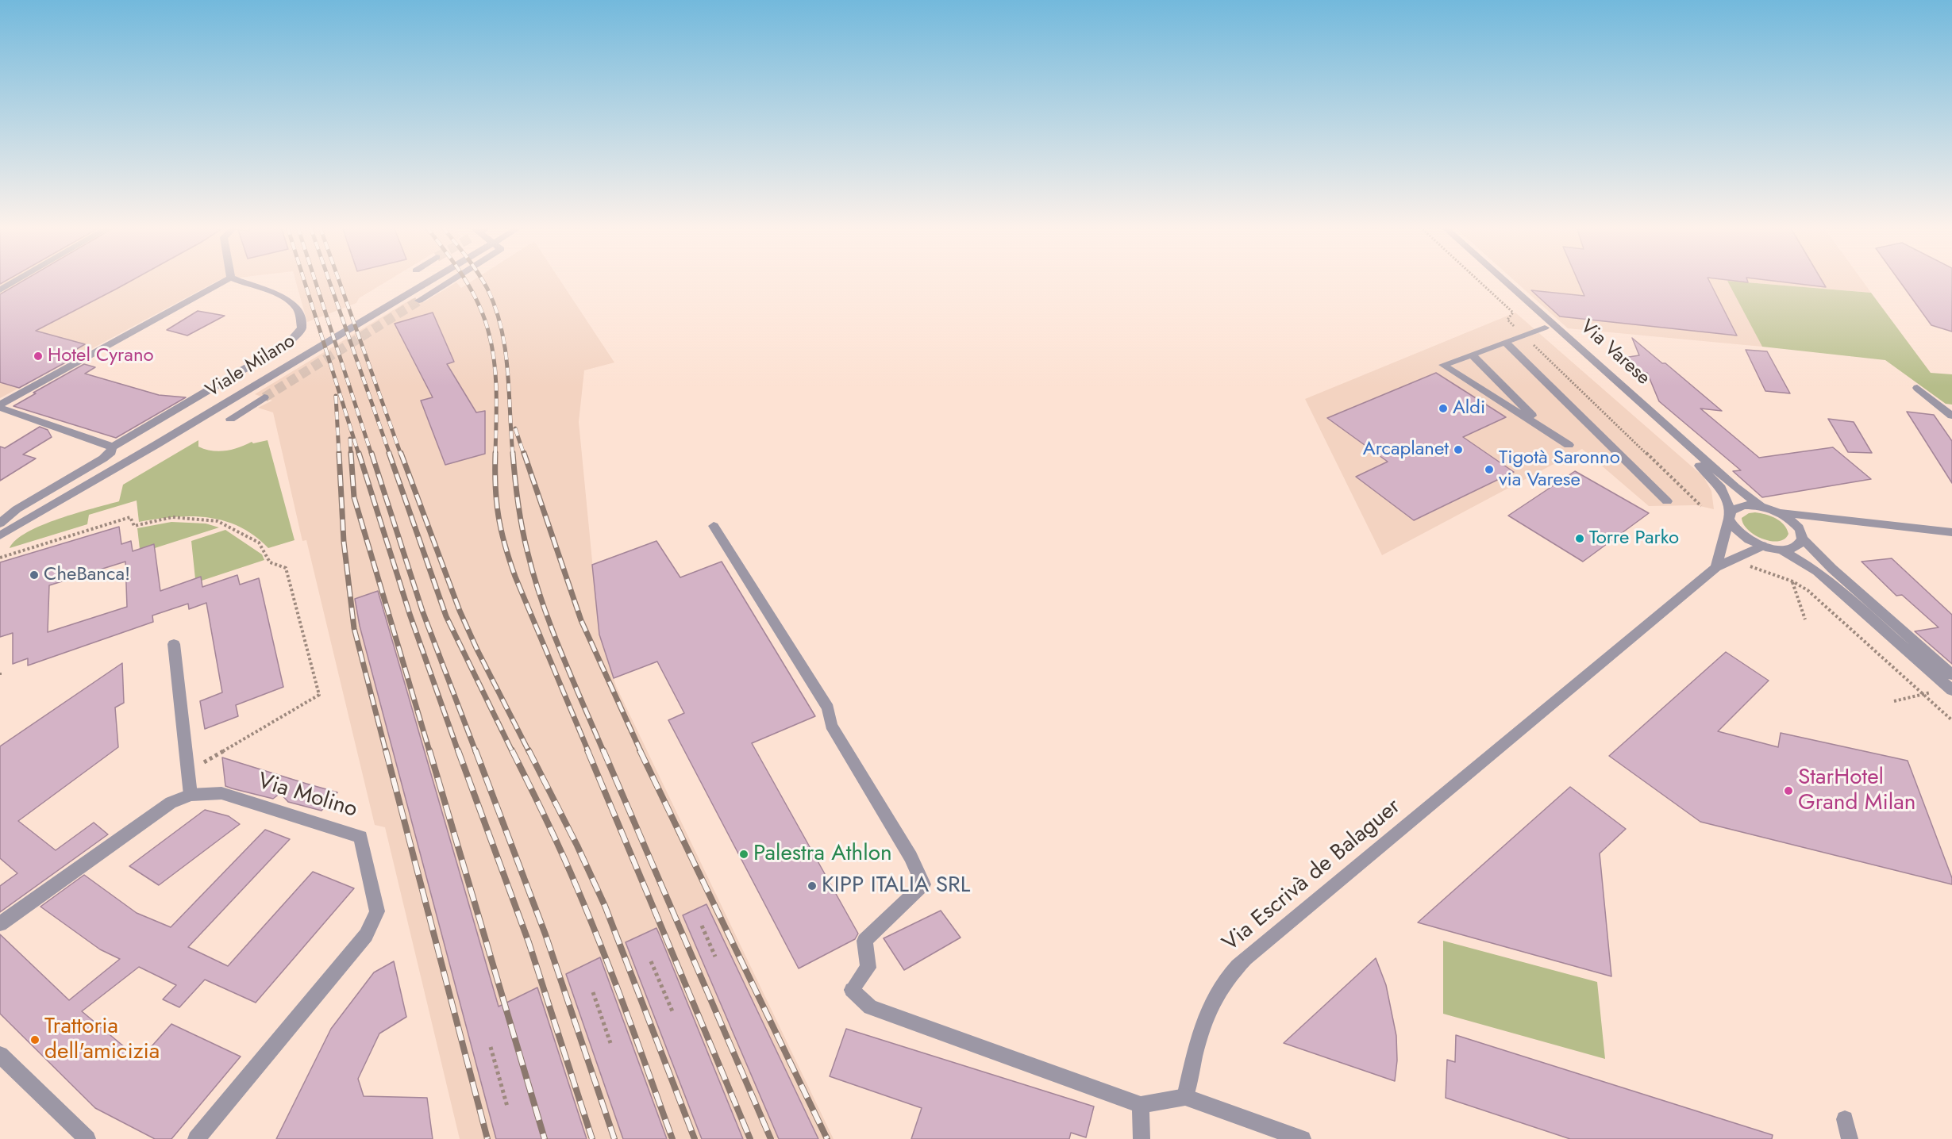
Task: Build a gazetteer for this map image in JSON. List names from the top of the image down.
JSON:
{
  "streets": {
    "street": [
      "Via Varese",
      "Viale Milano",
      "Via Molino",
      "Via Escrivà de Balaguer"
    ]
  },
  "crossings": [
    ["Via Varese", "Via Escrivà de Balaguer"]
  ],
  "places": [
    "Hotel Cyrano",
    "Aldi",
    "Arcaplanet",
    "Tigotà Saronno via Varese",
    "Torre Parko",
    "CheBanca!",
    "StarHotel Grand Milan",
    "Palestra Athlon",
    "KIPP ITALIA SRL",
    "Trattoria dell'amicizia"
  ]
}
